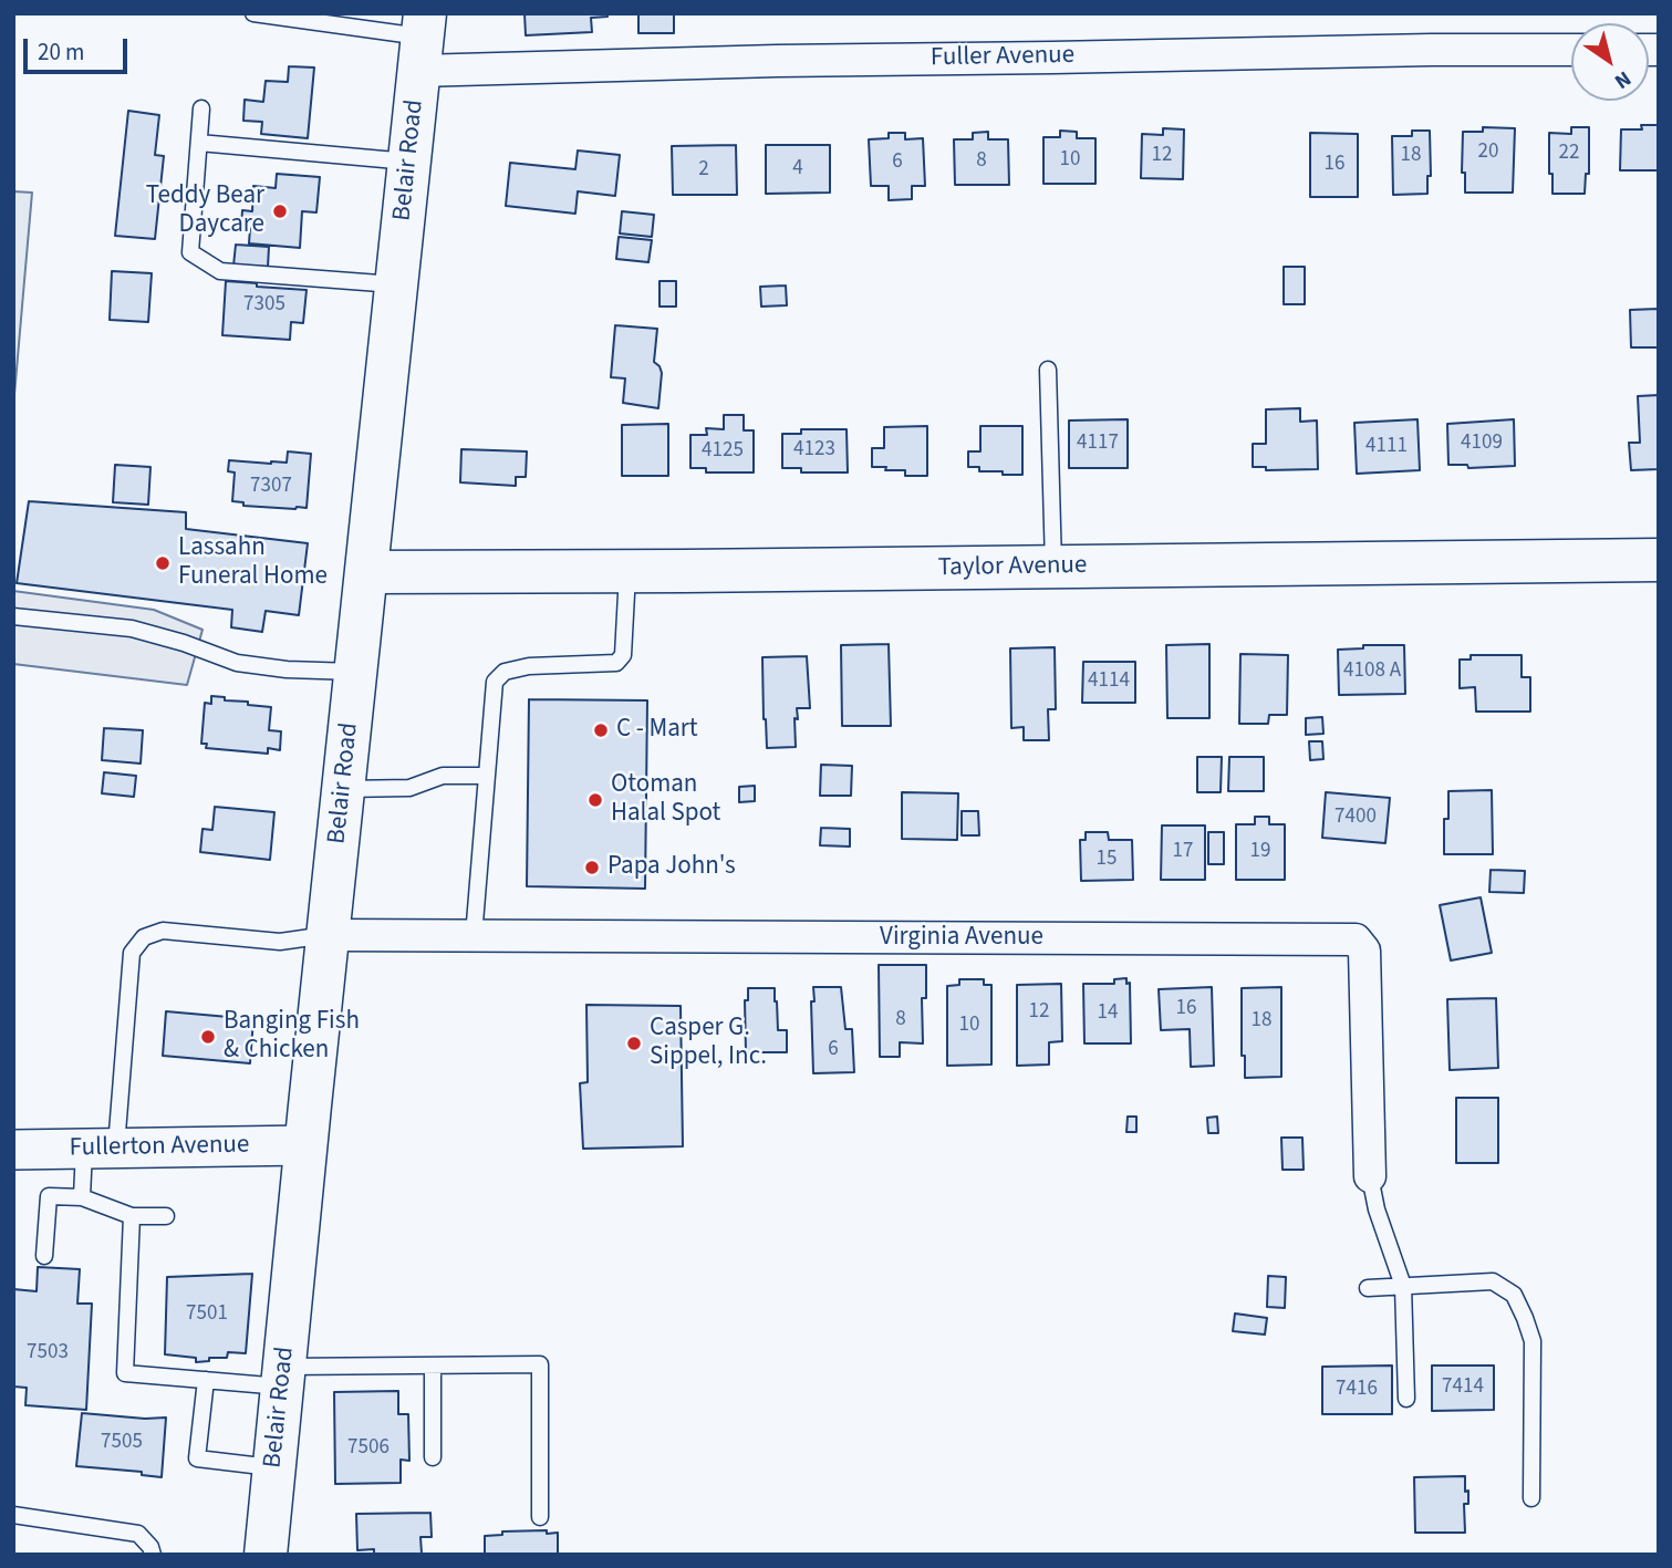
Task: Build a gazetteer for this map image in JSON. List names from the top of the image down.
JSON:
{
  "streets": {
    "main road": ["Belair Road", "Taylor Avenue"],
    "street": ["Fuller Avenue", "Virginia Avenue", "Fullerton Avenue"]
  },
  "crossings": [
    ["Fuller Avenue", "Belair Road"],
    ["Belair Road", "Taylor Avenue"],
    ["Belair Road", "Virginia Avenue"],
    ["Belair Road", "Fullerton Avenue"]
  ],
  "places": [
    "Teddy Bear Daycare",
    "Lassahn Funeral Home",
    "C - Mart",
    "Otoman Halal Spot",
    "Papa John's",
    "Banging Fish & Chicken",
    "Casper G. Sippel, Inc."
  ],
  "house_numbers": [
    "20",
    "22",
    "12",
    "18",
    "10",
    "8",
    "6",
    "16",
    "4",
    "2",
    "7305",
    "4117",
    "4109",
    "4111",
    "4123",
    "4125",
    "7307",
    "4108 A",
    "4114",
    "7400",
    "17",
    "19",
    "15",
    "16",
    "12",
    "14",
    "8",
    "18",
    "10",
    "6",
    "7501",
    "7503",
    "7414",
    "7416",
    "7505",
    "7506"
  ],
  "scale_bar": "20 m",
  "north": "bottom right"
}
